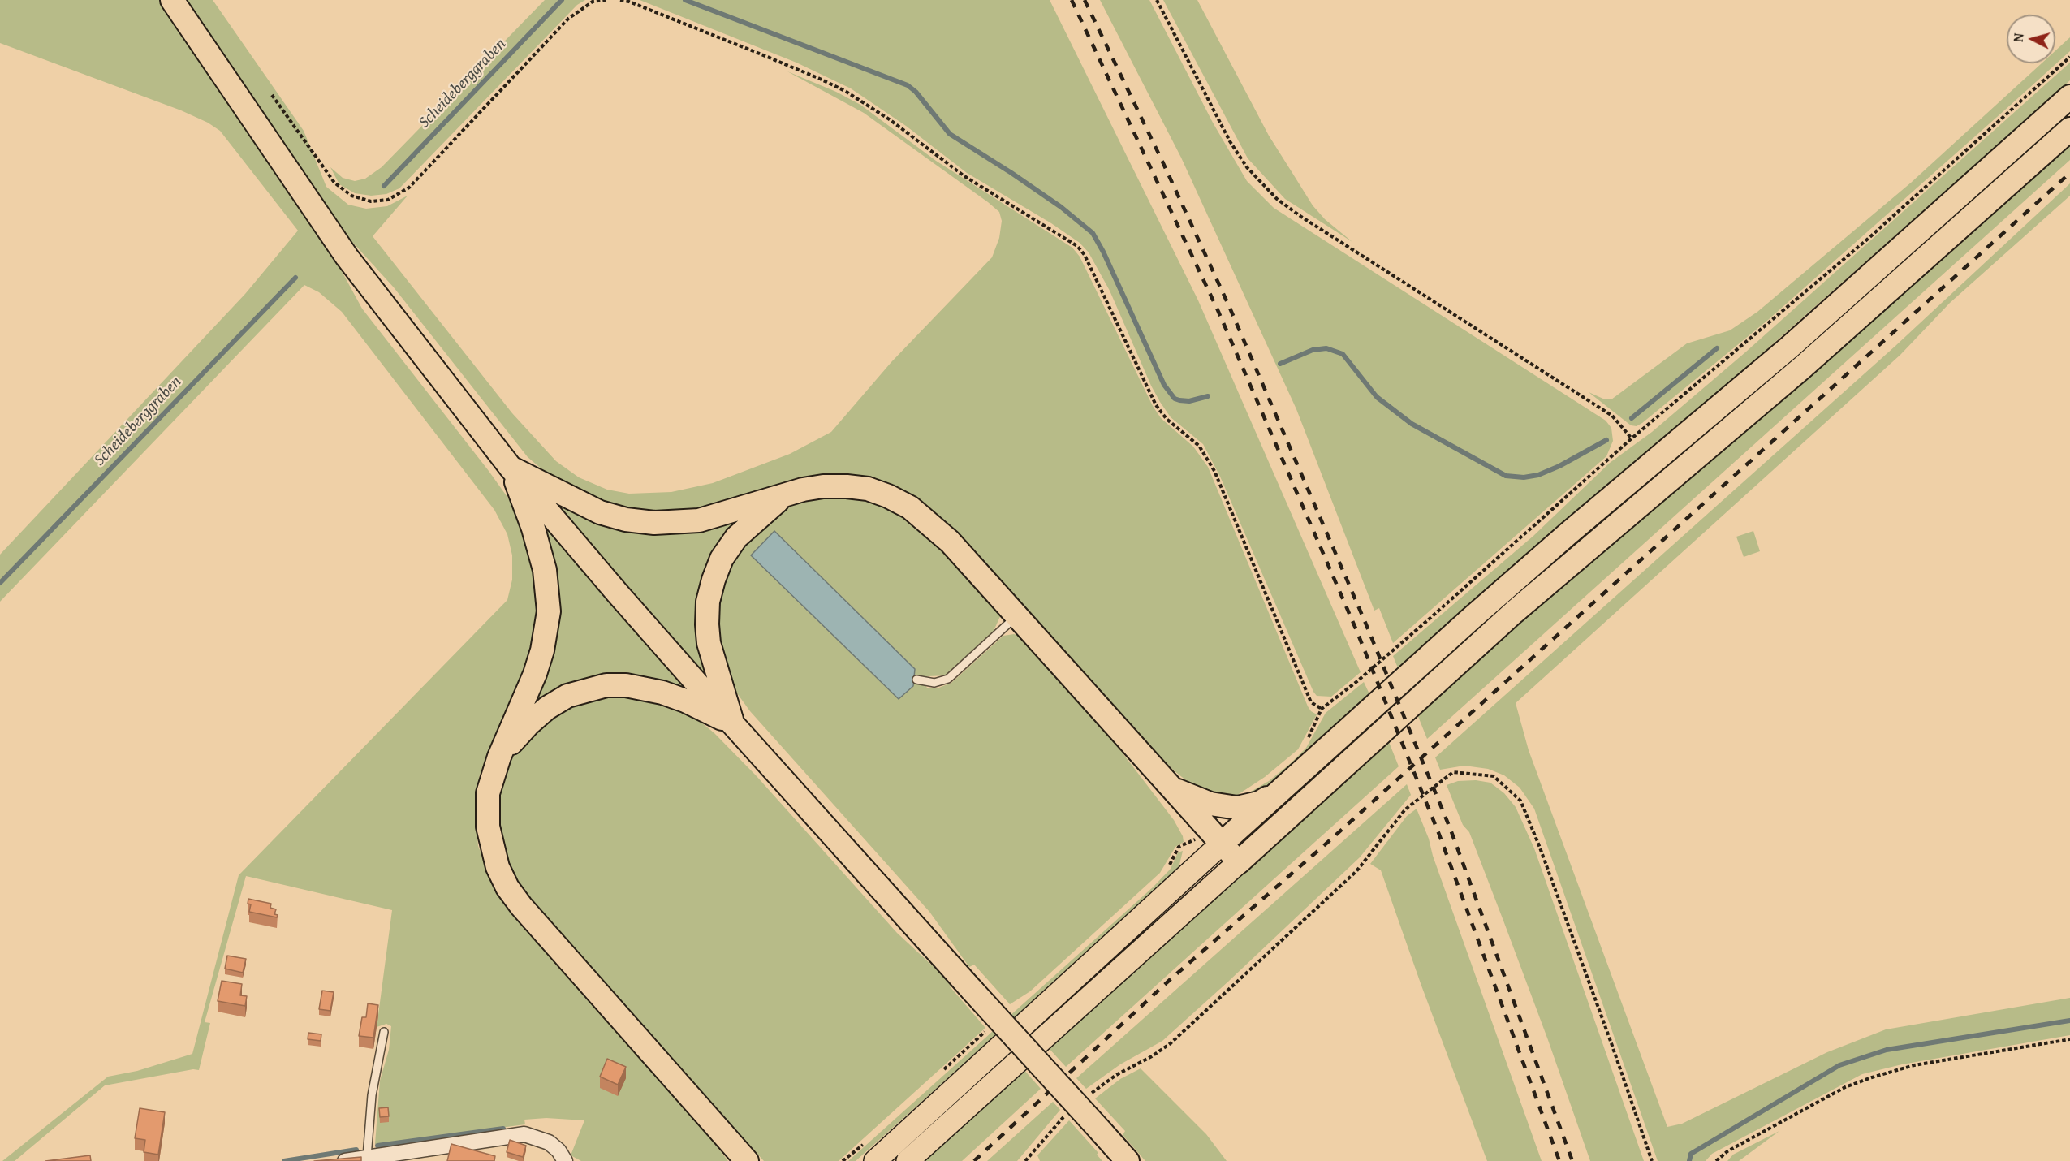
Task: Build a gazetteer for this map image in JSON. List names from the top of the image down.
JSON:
{
  "water": ["Scheideberggraben"],
  "north": "left"
}
